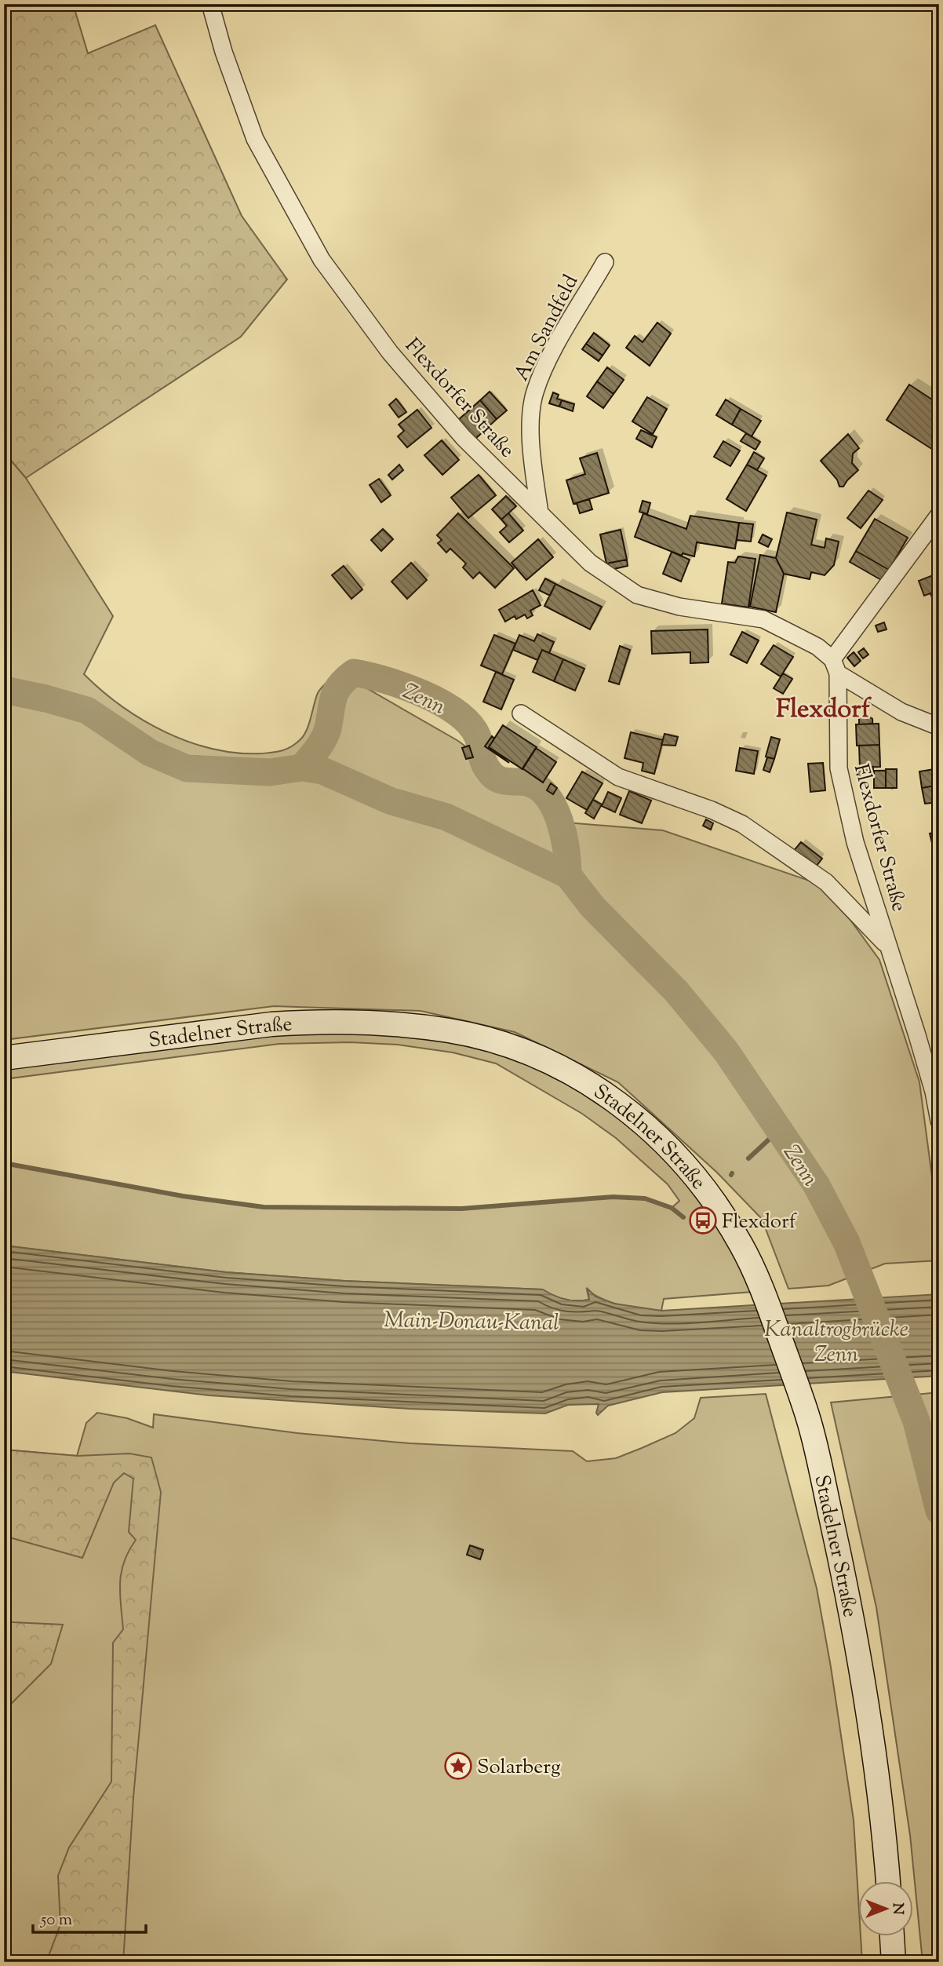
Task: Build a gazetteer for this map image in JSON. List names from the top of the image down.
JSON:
{
  "streets": {
    "main road": ["Stadelner Straße"],
    "street": ["Am Sandfeld", "Flexdorfer Straße"]
  },
  "crossings": [
    ["Am Sandfeld", "Flexdorfer Straße"]
  ],
  "districts": ["Flexdorf"],
  "water": ["Zenn", "Main-Donau-Kanal", "Kanaltrogbrücke Zenn"],
  "places": {
    "bus stop": ["Flexdorf"],
    "place": ["Solarberg"]
  },
  "scale_bar": "50 m",
  "north": "right"
}
